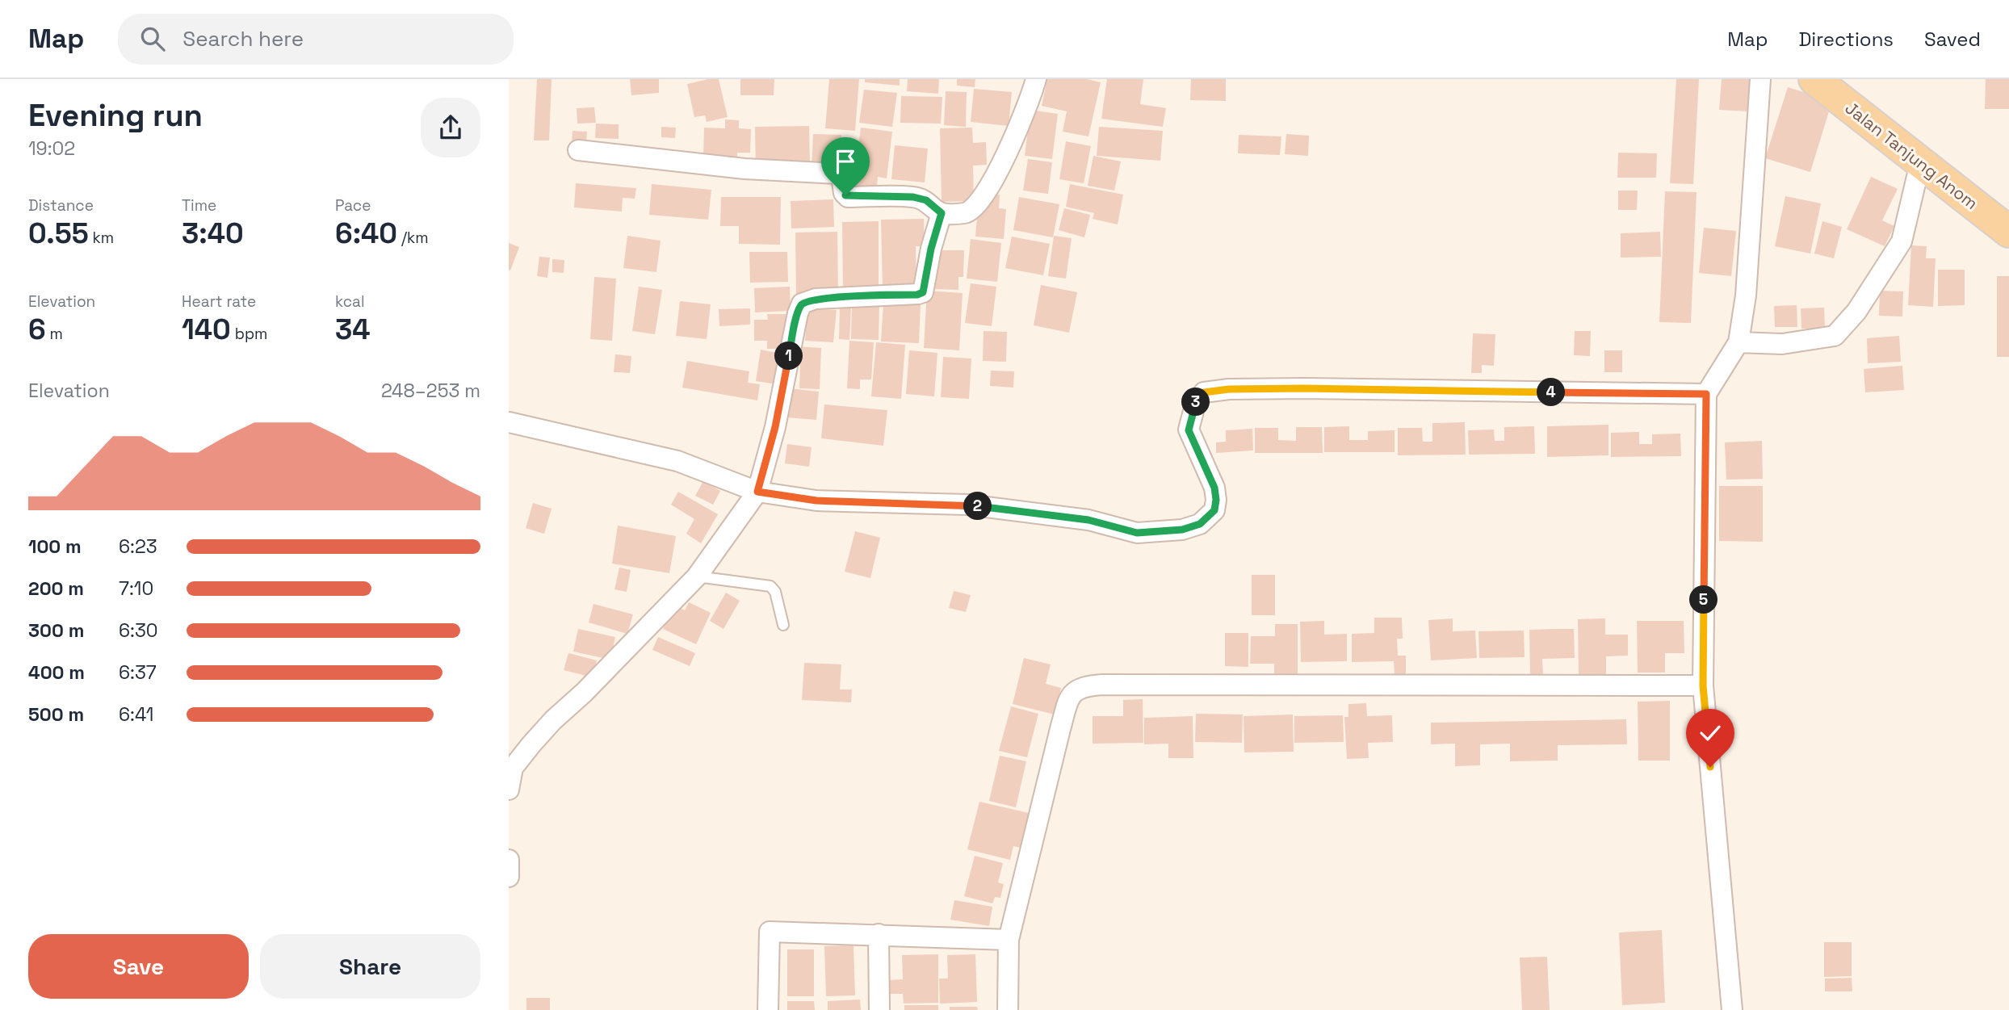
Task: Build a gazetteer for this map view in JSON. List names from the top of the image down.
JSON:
{
  "streets": {
    "main road": ["Jalan Tanjung Anom"]
  },
  "page": {
    "header": "Map",
    "search": "Search here",
    "nav": ["Map", "Directions", "Saved"],
    "heading": ["Evening run", "19:02"],
    "stats": [
      ["Distance", "0.55 km"],
      ["Time", "3:40"],
      ["Pace", "6:40 /km"],
      ["Elevation", "6 m"],
      ["Heart rate", "140 bpm"],
      ["kcal", "34"]
    ],
    "pins": [
      "1",
      "4",
      "3",
      "2",
      "5"
    ],
    "chart": ["Elevation", "248–253 m"],
    "list": [
      {
        "name": "100 m",
        "note": "6:23"
      },
      {
        "name": "200 m",
        "note": "7:10"
      },
      {
        "name": "300 m",
        "note": "6:30"
      },
      {
        "name": "400 m",
        "note": "6:37"
      },
      {
        "name": "500 m",
        "note": "6:41"
      }
    ],
    "buttons": ["Save", "Share"]
  }
}
